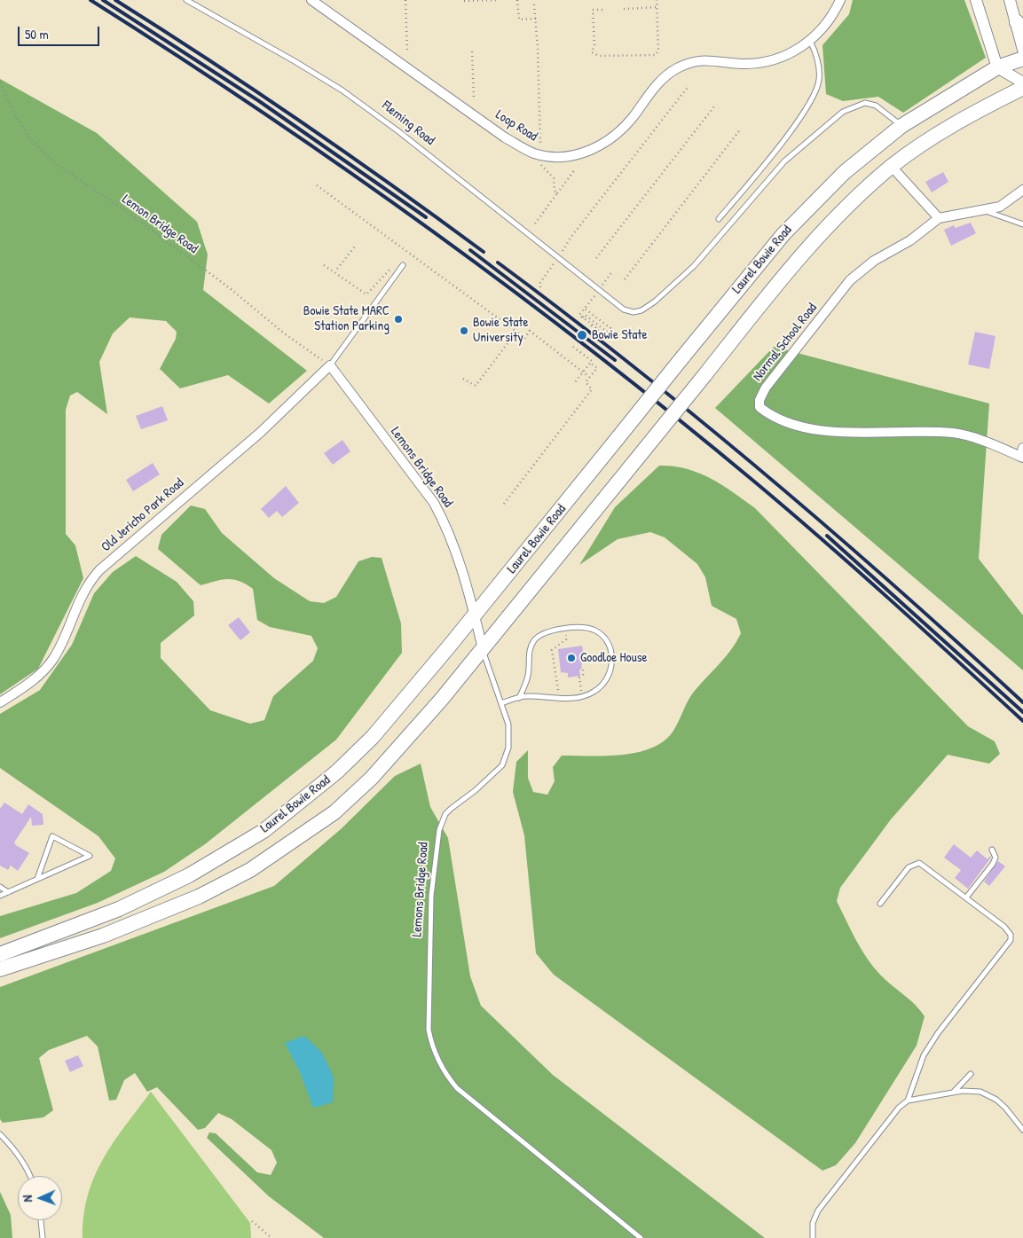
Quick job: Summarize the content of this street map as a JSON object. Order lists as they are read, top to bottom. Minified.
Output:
{"streets":{"main road":["Laurel Bowie Road"],"street":["Loop Road","Normal School Road","Lemons Bridge Road","Old Jericho Park Road"],"lane":["Fleming Road"],"path":["Lemon Bridge Road"]},"crossings":[["Fleming Road","Laurel Bowie Road"],["Lemon Bridge Road","Lemons Bridge Road"],["Lemon Bridge Road","Old Jericho Park Road"],["Laurel Bowie Road","Lemons Bridge Road"],["Lemons Bridge Road","Old Jericho Park Road"]],"places":["Bowie State MARC Station Parking","Bowie State University","Bowie State","Goodloe House"],"scale_bar":"50 m","north":"left"}
